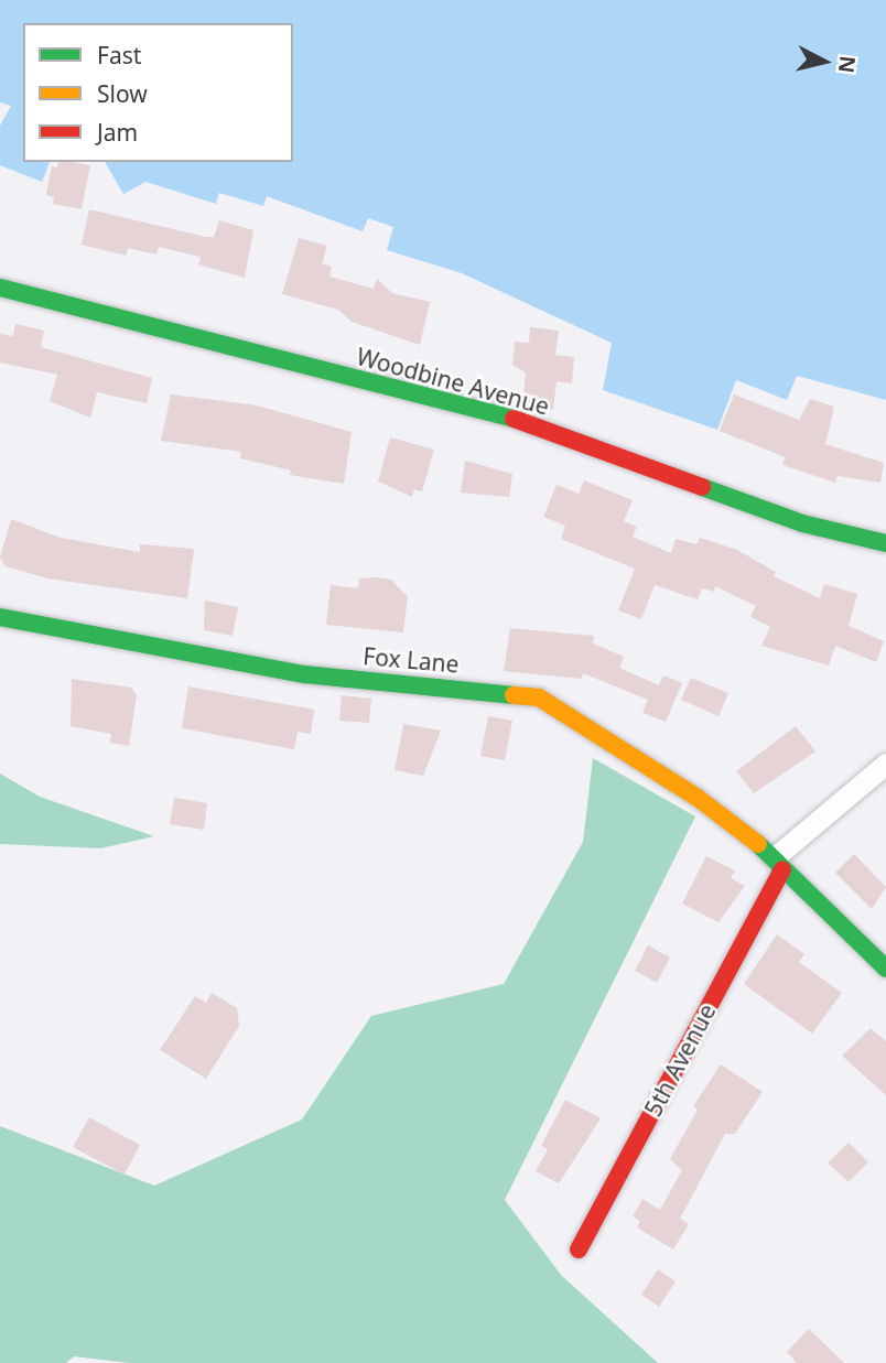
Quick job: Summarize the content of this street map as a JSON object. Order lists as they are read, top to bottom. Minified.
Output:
{"streets":{"street":["Woodbine Avenue","Fox Lane","5th Avenue"]},"crossings":[["Fox Lane","5th Avenue"]],"legend":["Fast","Slow","Jam"],"north":"right"}
